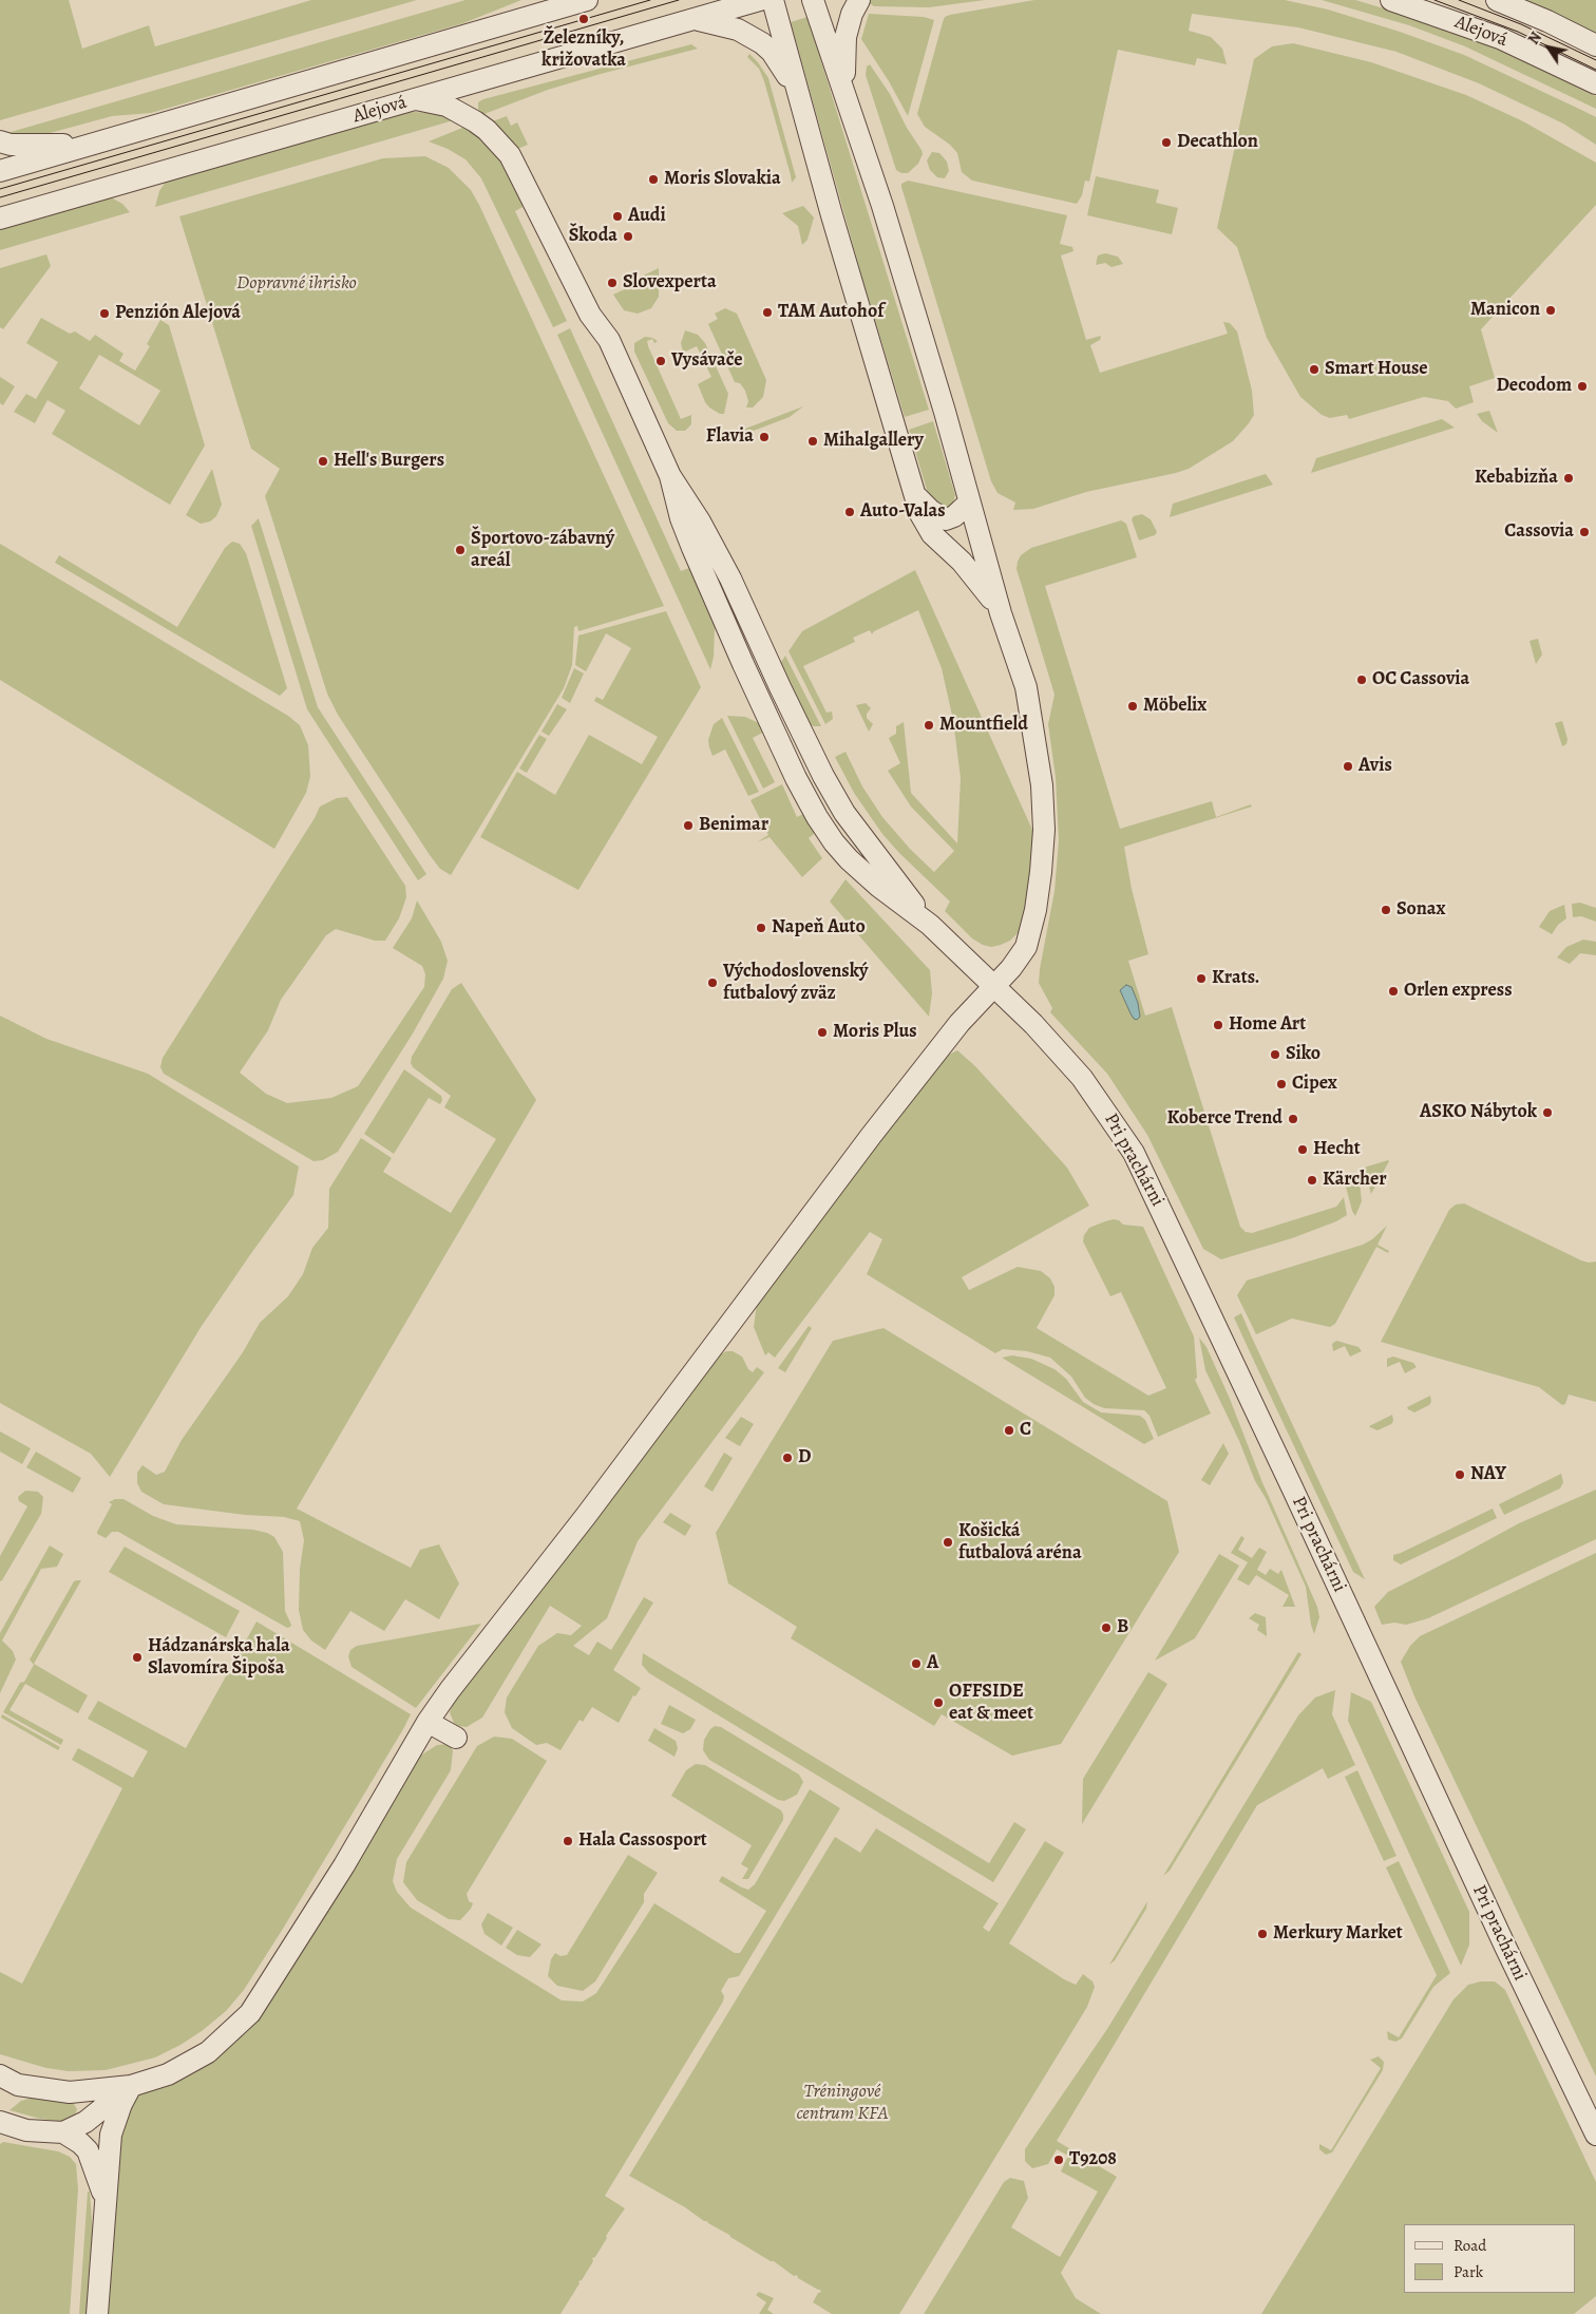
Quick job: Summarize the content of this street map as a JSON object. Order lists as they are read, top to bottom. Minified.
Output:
{"streets":{"street":["Alejová","Pri prachárni"]},"crossings":[["Alejová","Pri prachárni"]],"parks":["Dopravné ihrisko","Tréningové centrum KFA"],"places":["Železníky, križovatka","Decathlon","Moris Slovakia","Audi","Škoda","Slovexperta","Manicon","TAM Autohof","Penzión Alejová","Vysávače","Smart House","Decodom","Flavia","Mihalgallery","Hell's Burgers","Kebabizňa","Auto-Valas","Cassovia","Športovo-zábavný areál","OC Cassovia","Möbelix","Mountfield","Avis","Benimar","Sonax","Napeň Auto","Krats.","Východoslovenský futbalový zväz","Orlen express","Home Art","Moris Plus","Siko","Cipex","ASKO Nábytok","Koberce Trend","Hecht","Kärcher","C","D","NAY","Košická futbalová aréna","B","Hádzanárska hala Slavomíra Šipoša","A","OFFSIDE eat & meet","Hala Cassosport","Merkury Market","T9208"],"legend":["Road","Park"],"north":"top left"}
